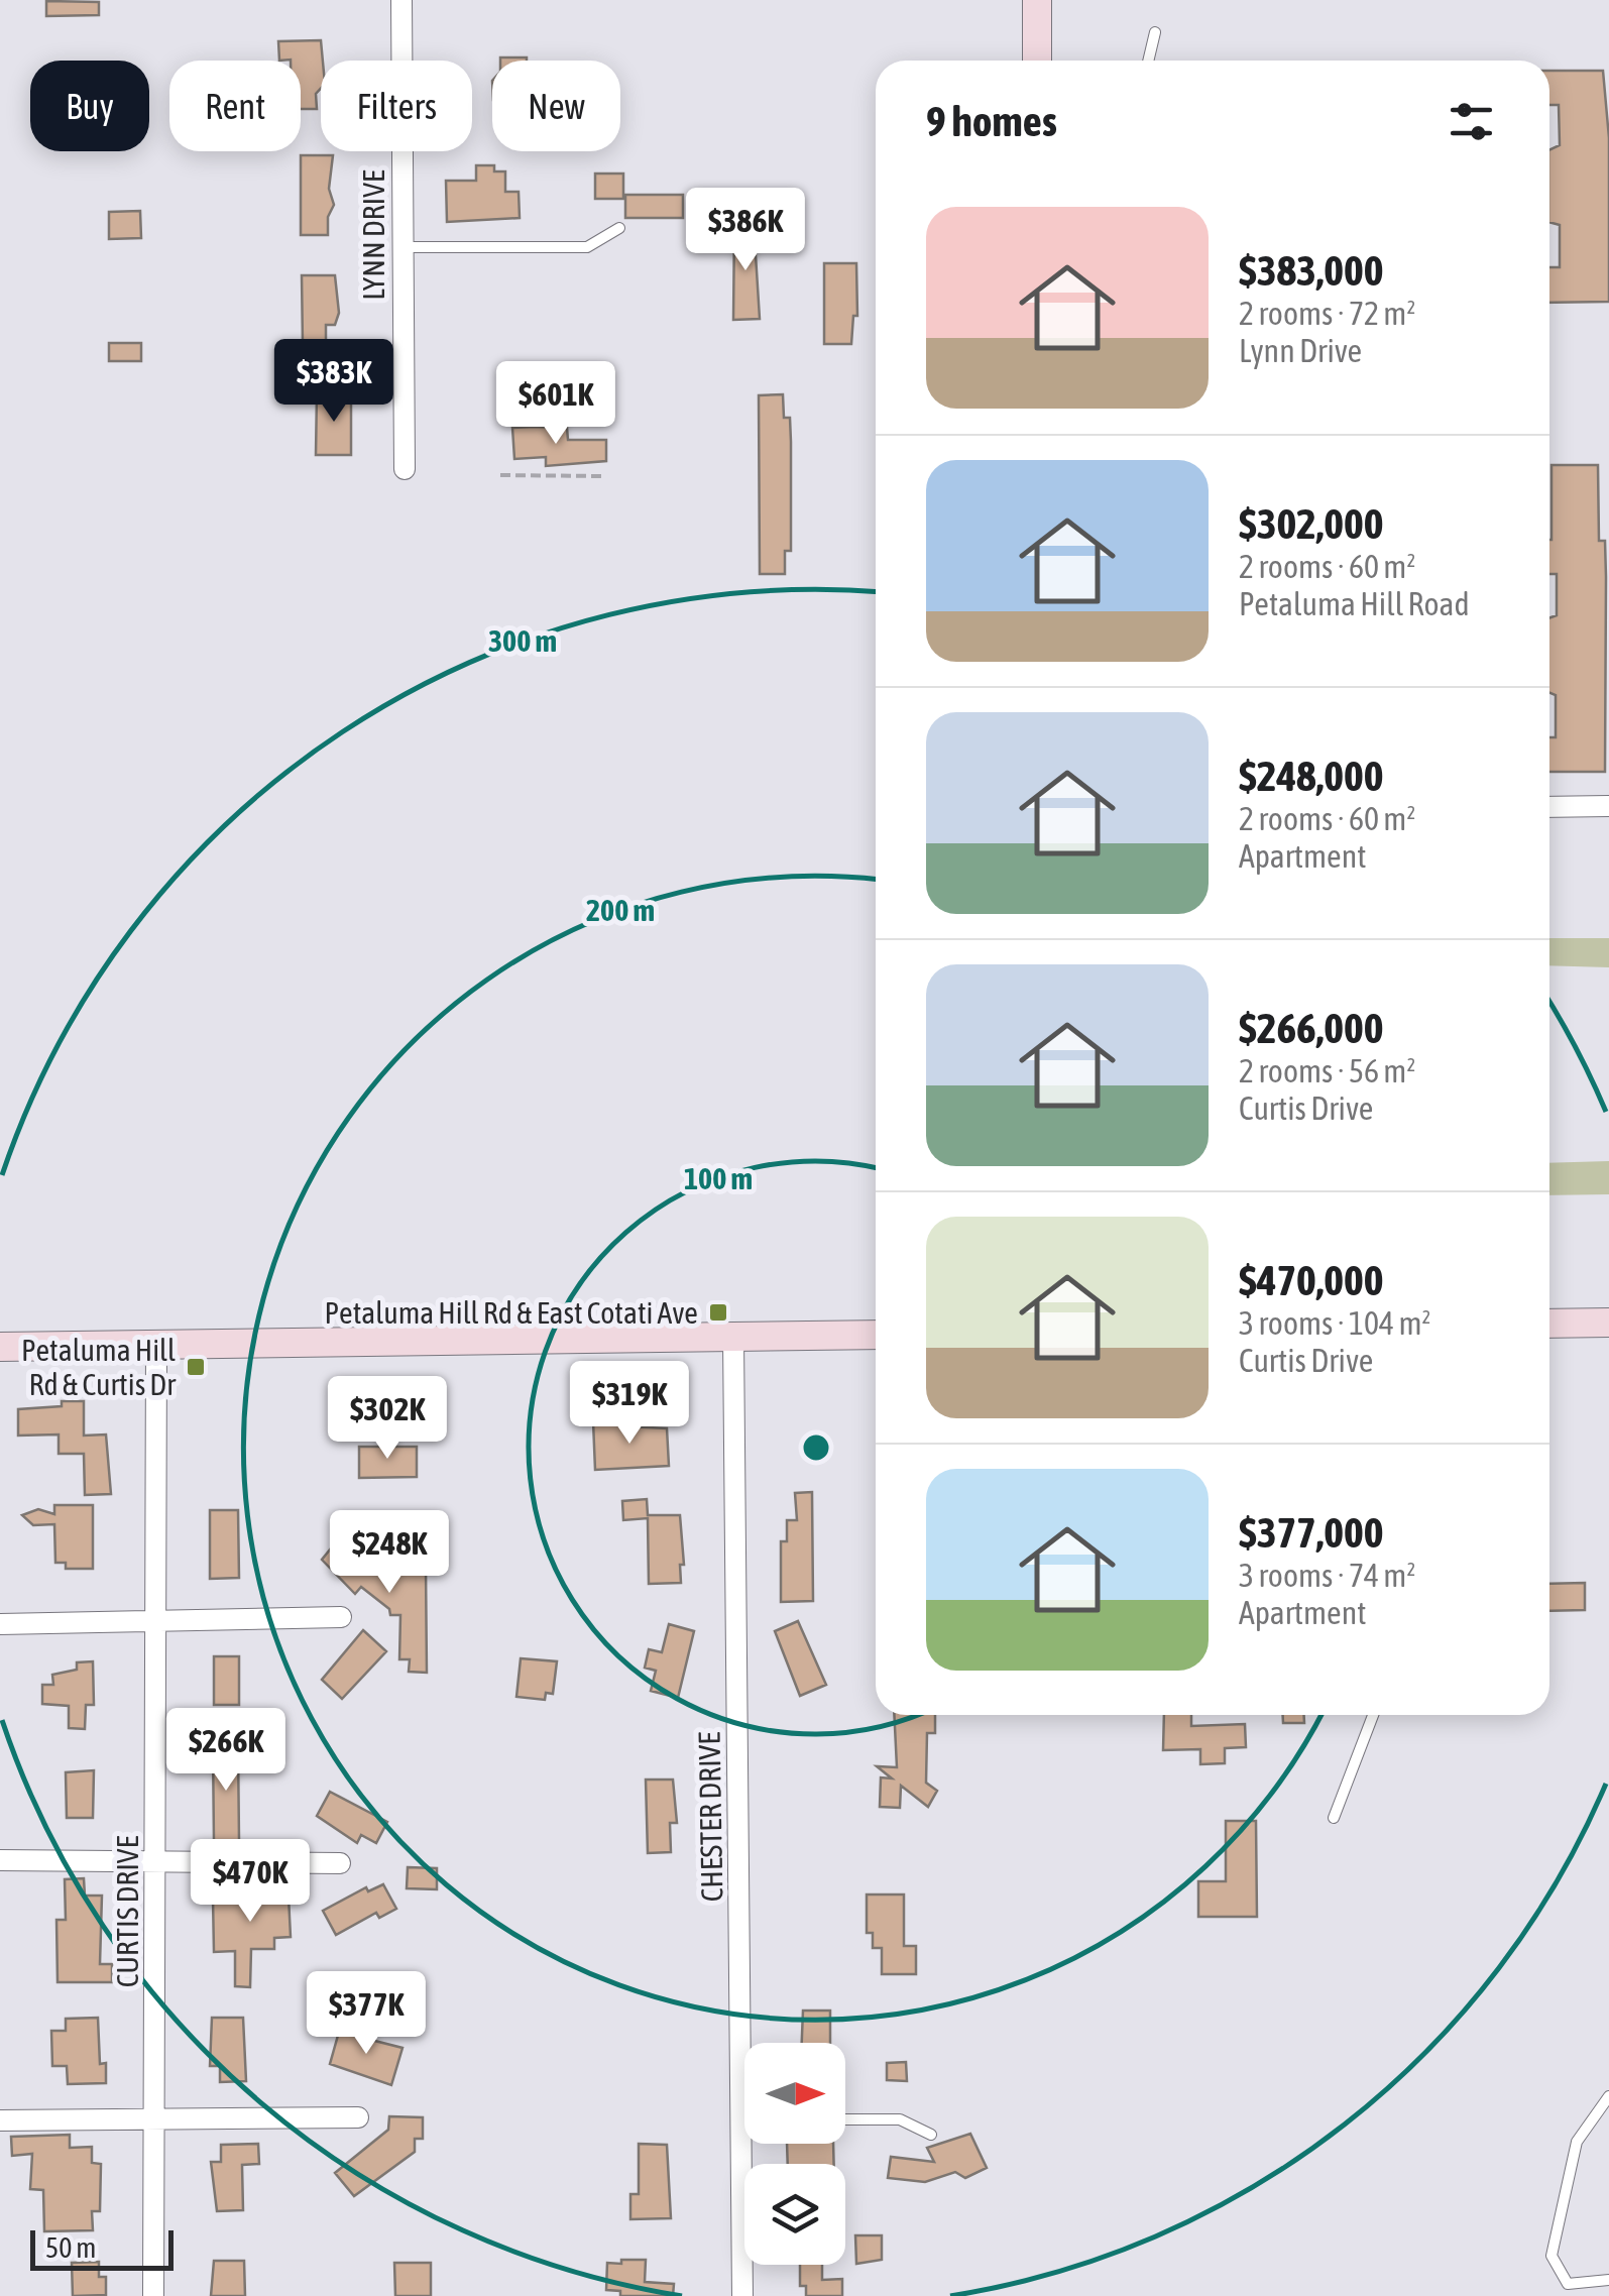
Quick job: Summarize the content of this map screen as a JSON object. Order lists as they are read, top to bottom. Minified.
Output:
{"streets":{"street":["LYNN DRIVE","CHESTER DRIVE","CURTIS DRIVE"]},"places":{"transit":["Petaluma Hill Rd & East Cotati Ave","Petaluma Hill Rd & Curtis Dr"]},"scale_bar":"50 m","north":"right","page":{"chip":["Buy","Rent","Filters","New"],"heading":"9 homes","list":[{"name":"$383,000","note":"2 rooms · 72 m² · Lynn Drive"},{"name":"$302,000","note":"2 rooms · 60 m² · Petaluma Hill Road"},{"name":"$248,000","note":"2 rooms · 60 m² · Apartment"},{"name":"$266,000","note":"2 rooms · 56 m² · Curtis Drive"},{"name":"$470,000","note":"3 rooms · 104 m² · Curtis Drive"},{"name":"$377,000","note":"3 rooms · 74 m² · Apartment"}],"price":["$386K","$383K","$601K","$319K","$302K","$248K","$266K","$470K","$377K"],"scale":"50 m"},"rings":["300 m","200 m","100 m"]}
